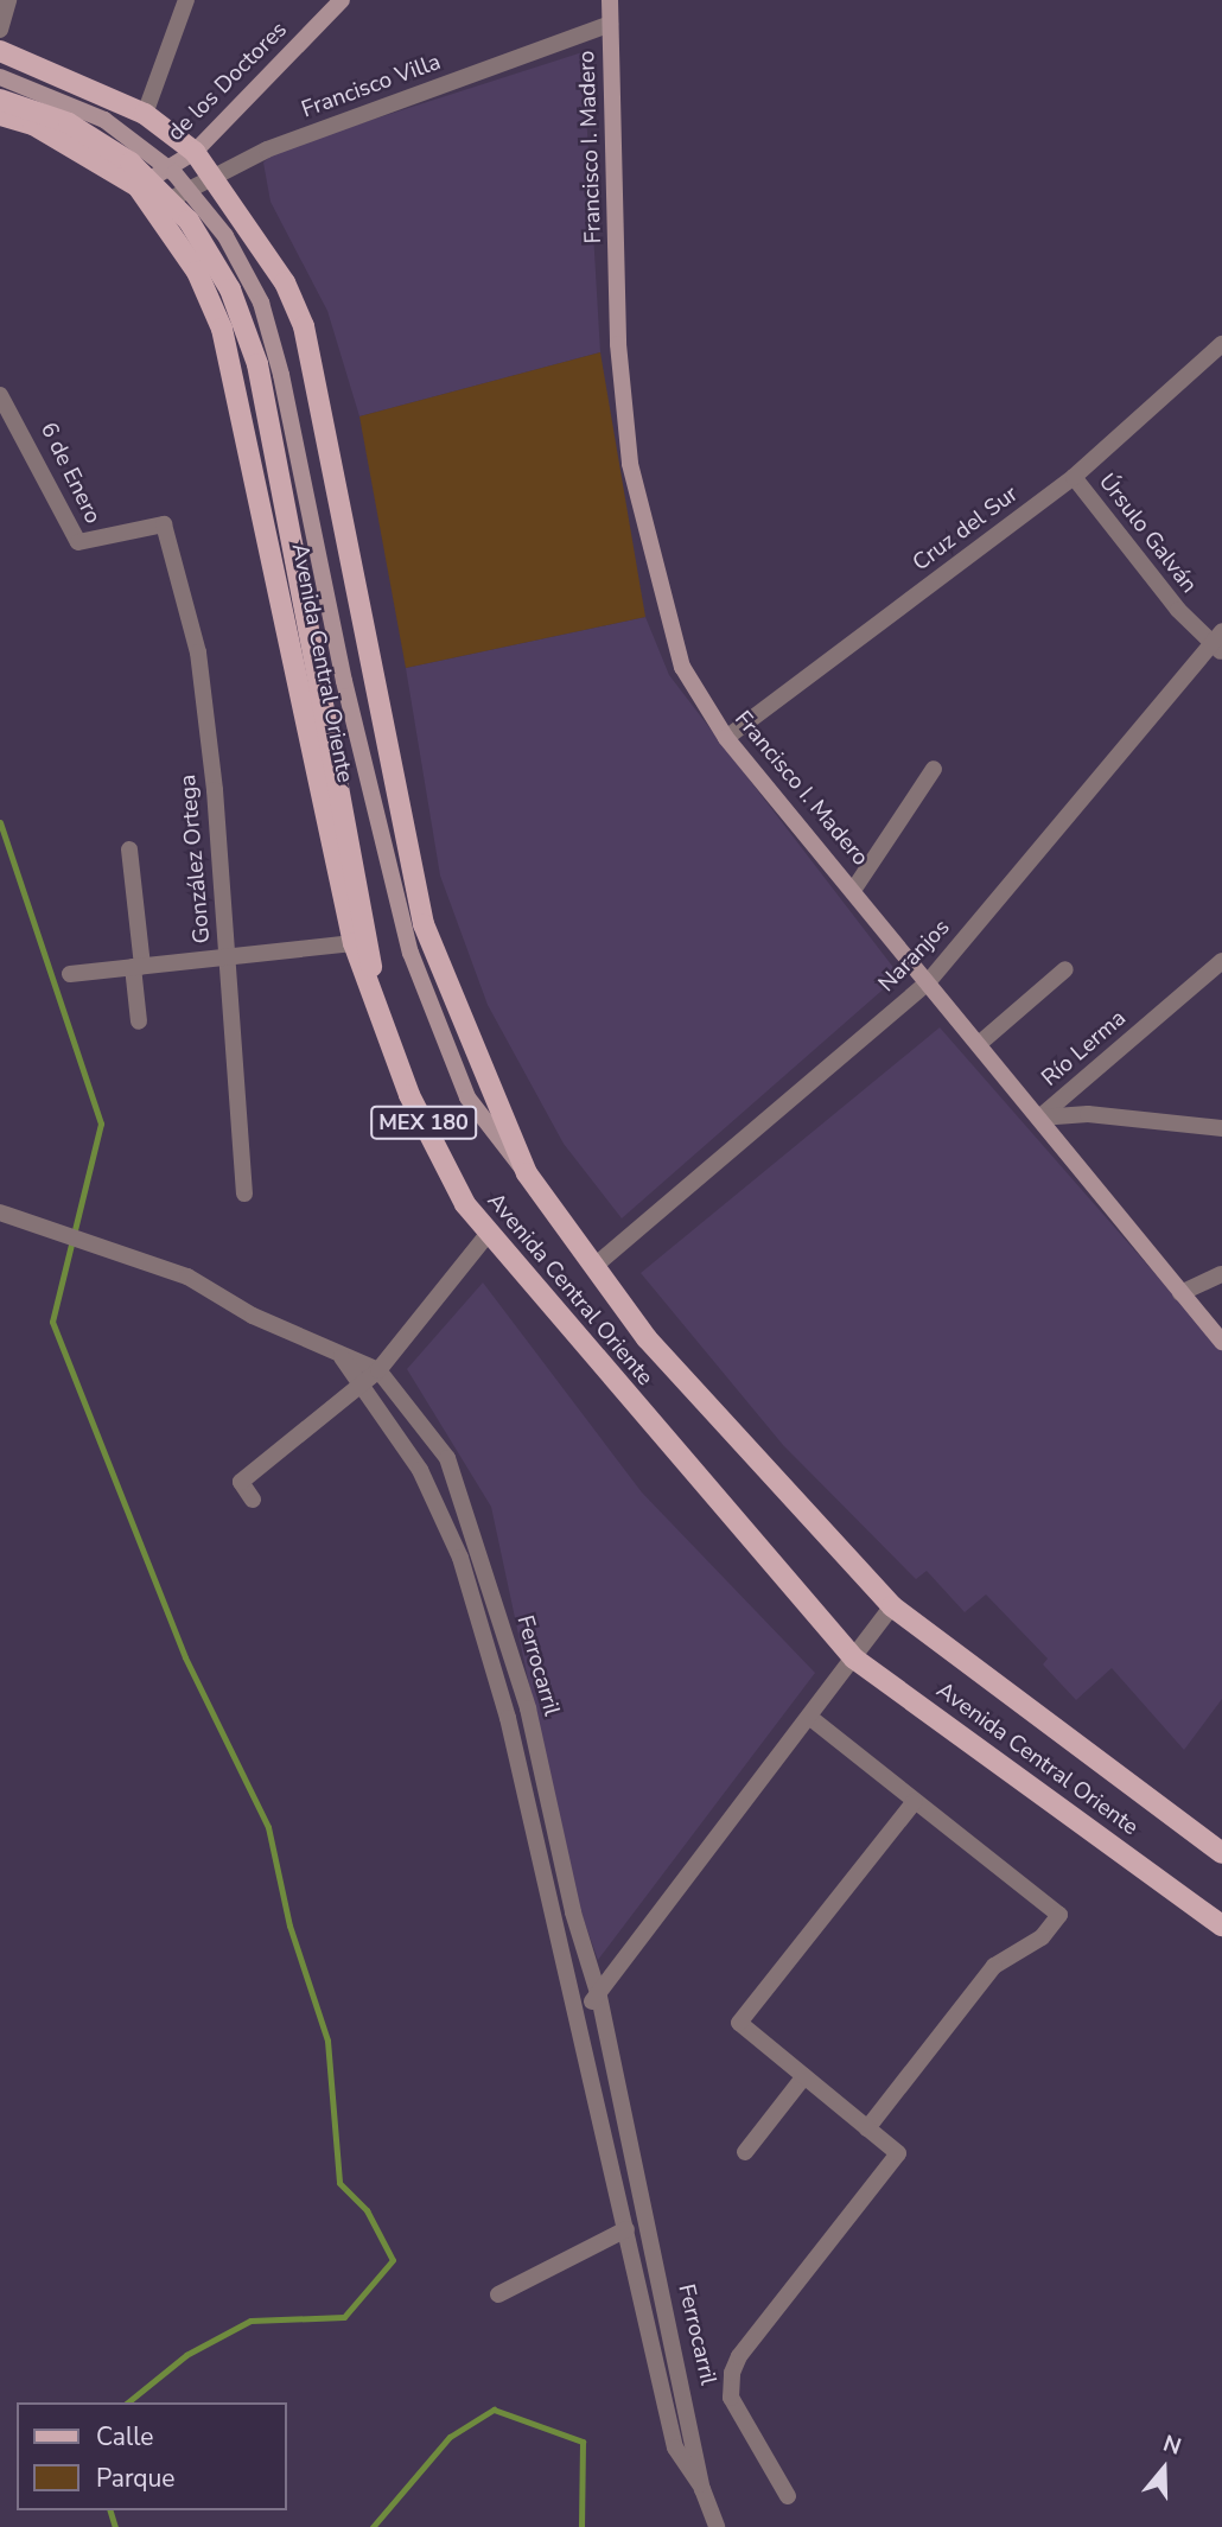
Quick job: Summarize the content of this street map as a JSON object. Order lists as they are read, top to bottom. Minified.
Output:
{"streets":{"main road":["Avenida Central Oriente","MEX 180"],"street":["de los Doctores","Francisco Villa","Francisco I. Madero","6 de Enero","Cruz del Sur","Úrsulo Galván","González Ortega","Naranjos","Río Lerma","Ferrocarril"]},"crossings":[["de los Doctores","Avenida Central Oriente"],["Francisco Villa","Francisco I. Madero"],["Francisco Villa","Avenida Central Oriente"],["Francisco I. Madero","Cruz del Sur"],["Francisco I. Madero","Naranjos"],["Francisco I. Madero","Río Lerma"],["6 de Enero","González Ortega"],["Cruz del Sur","Úrsulo Galván"],["Úrsulo Galván","Naranjos"],["Avenida Central Oriente","Naranjos"]],"legend":["Calle","Parque"],"north":"top"}
